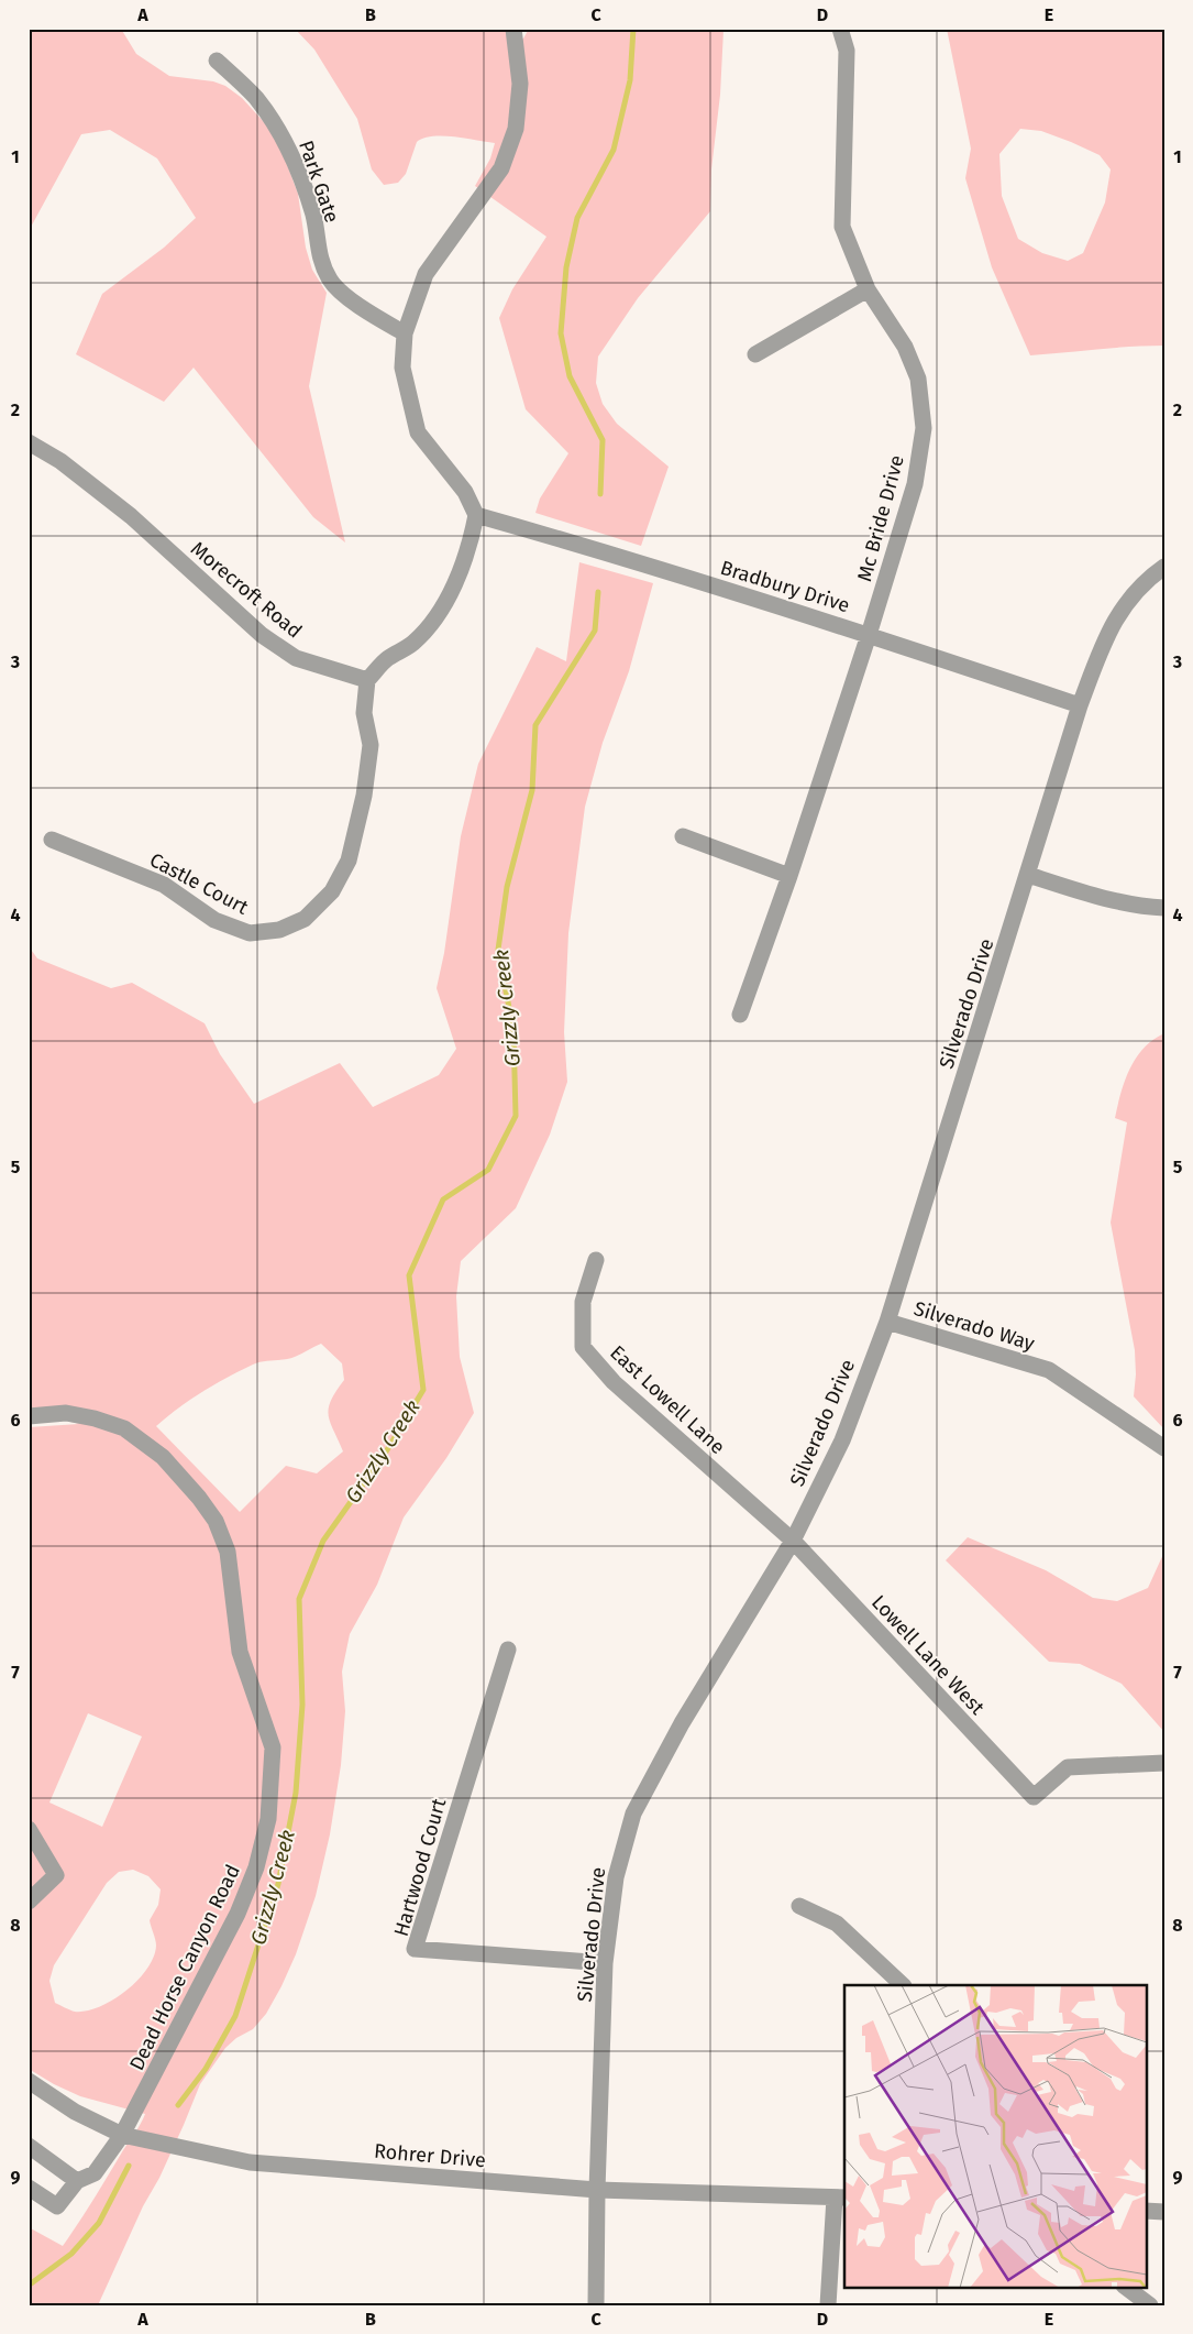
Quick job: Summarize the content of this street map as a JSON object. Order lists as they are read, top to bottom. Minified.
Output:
{"streets":{"street":["Park Gate","Mc Bride Drive","Bradbury Drive","Morecroft Road","Castle Court","Silverado Drive","Silverado Way","East Lowell Lane","Lowell Lane West","Hartwood Court","Dead Horse Canyon Road","Rohrer Drive"]},"crossings":[["Mc Bride Drive","Bradbury Drive"],["Bradbury Drive","Silverado Drive"],["Morecroft Road","Castle Court"],["Silverado Drive","Silverado Way"],["Silverado Drive","East Lowell Lane"],["Silverado Drive","Lowell Lane West"],["Silverado Drive","Hartwood Court"],["Silverado Drive","Rohrer Drive"],["East Lowell Lane","Lowell Lane West"],["Dead Horse Canyon Road","Rohrer Drive"]],"water":["Grizzly Creek"],"grid":{"columns":["A","B","C","D","E"],"rows":["1","2","3","4","5","6","7","8","9"]}}
